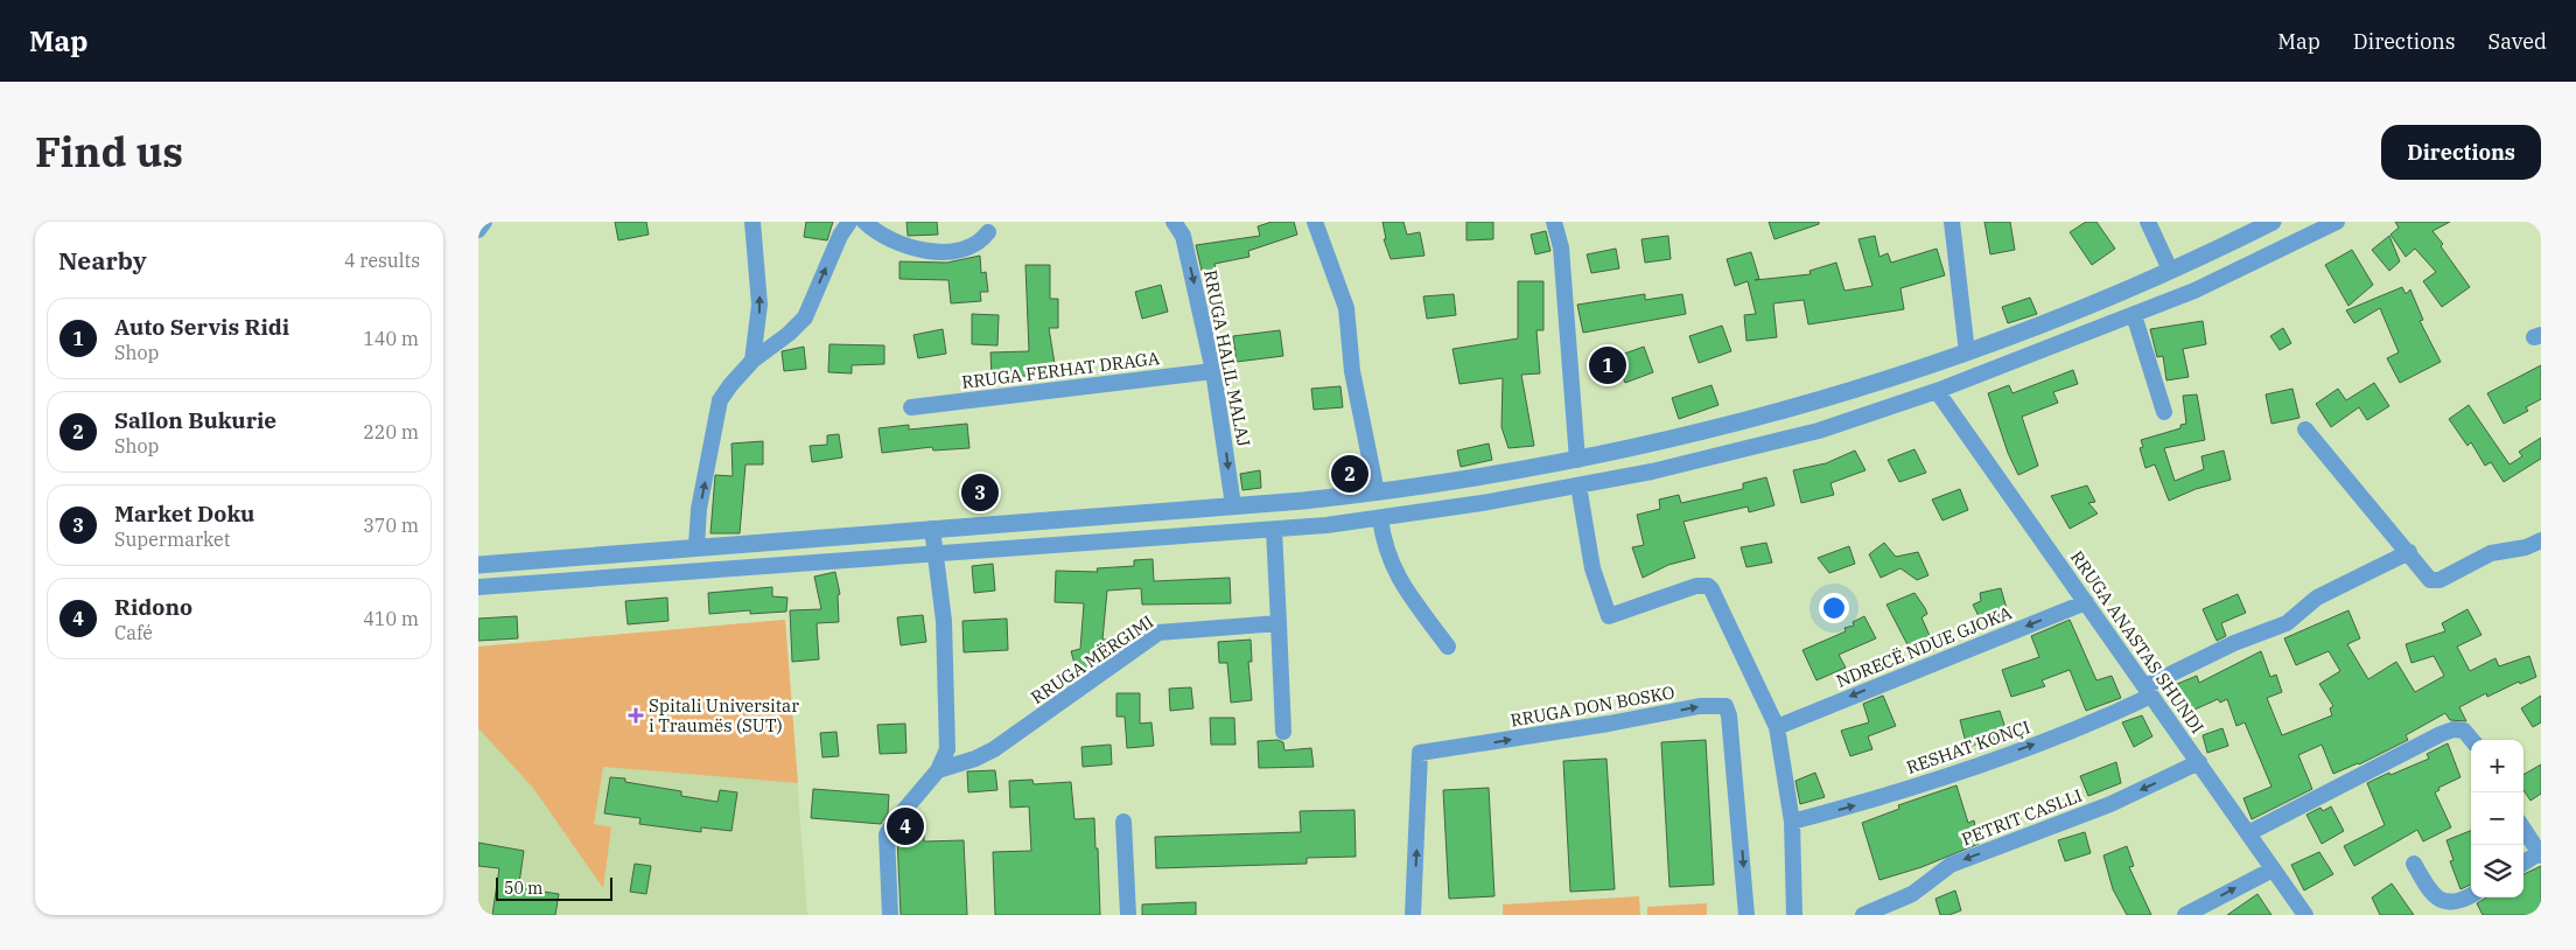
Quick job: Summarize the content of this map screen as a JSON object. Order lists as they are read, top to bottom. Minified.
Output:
{"streets":{"street":["RRUGA HALIL MALAJ","RRUGA FERHAT DRAGA","RRUGA ANASTAS SHUNDI","NDRECË NDUE GJOKA","RRUGA MËRGIMI","RRUGA DON BOSKO","RESHAT KONÇI","PETRIT CASLLI"]},"crossings":[["RRUGA HALIL MALAJ","RRUGA FERHAT DRAGA"],["RRUGA ANASTAS SHUNDI","NDRECË NDUE GJOKA"],["RRUGA ANASTAS SHUNDI","RESHAT KONÇI"],["RRUGA ANASTAS SHUNDI","PETRIT CASLLI"]],"one_way":["NDRECË NDUE GJOKA","RESHAT KONÇI","PETRIT CASLLI"],"places":{"health":["Spitali Universitar i Traumës (SUT)"]},"scale_bar":"50 m","page":{"header":"Map","nav":["Map","Directions","Saved"],"title":"Find us","buttons":"Directions","heading":["Nearby","4 results"],"list":[{"mark":"1","name":"Auto Servis Ridi","note":"Shop","value":"140 m"},{"mark":"2","name":"Sallon Bukurie","note":"Shop","value":"220 m"},{"mark":"3","name":"Market Doku","note":"Supermarket","value":"370 m"},{"mark":"4","name":"Ridono","note":"Café","value":"410 m"}],"pins":["1","2","3","4"],"map_buttons":["+","−"],"scale":"50 m"}}
